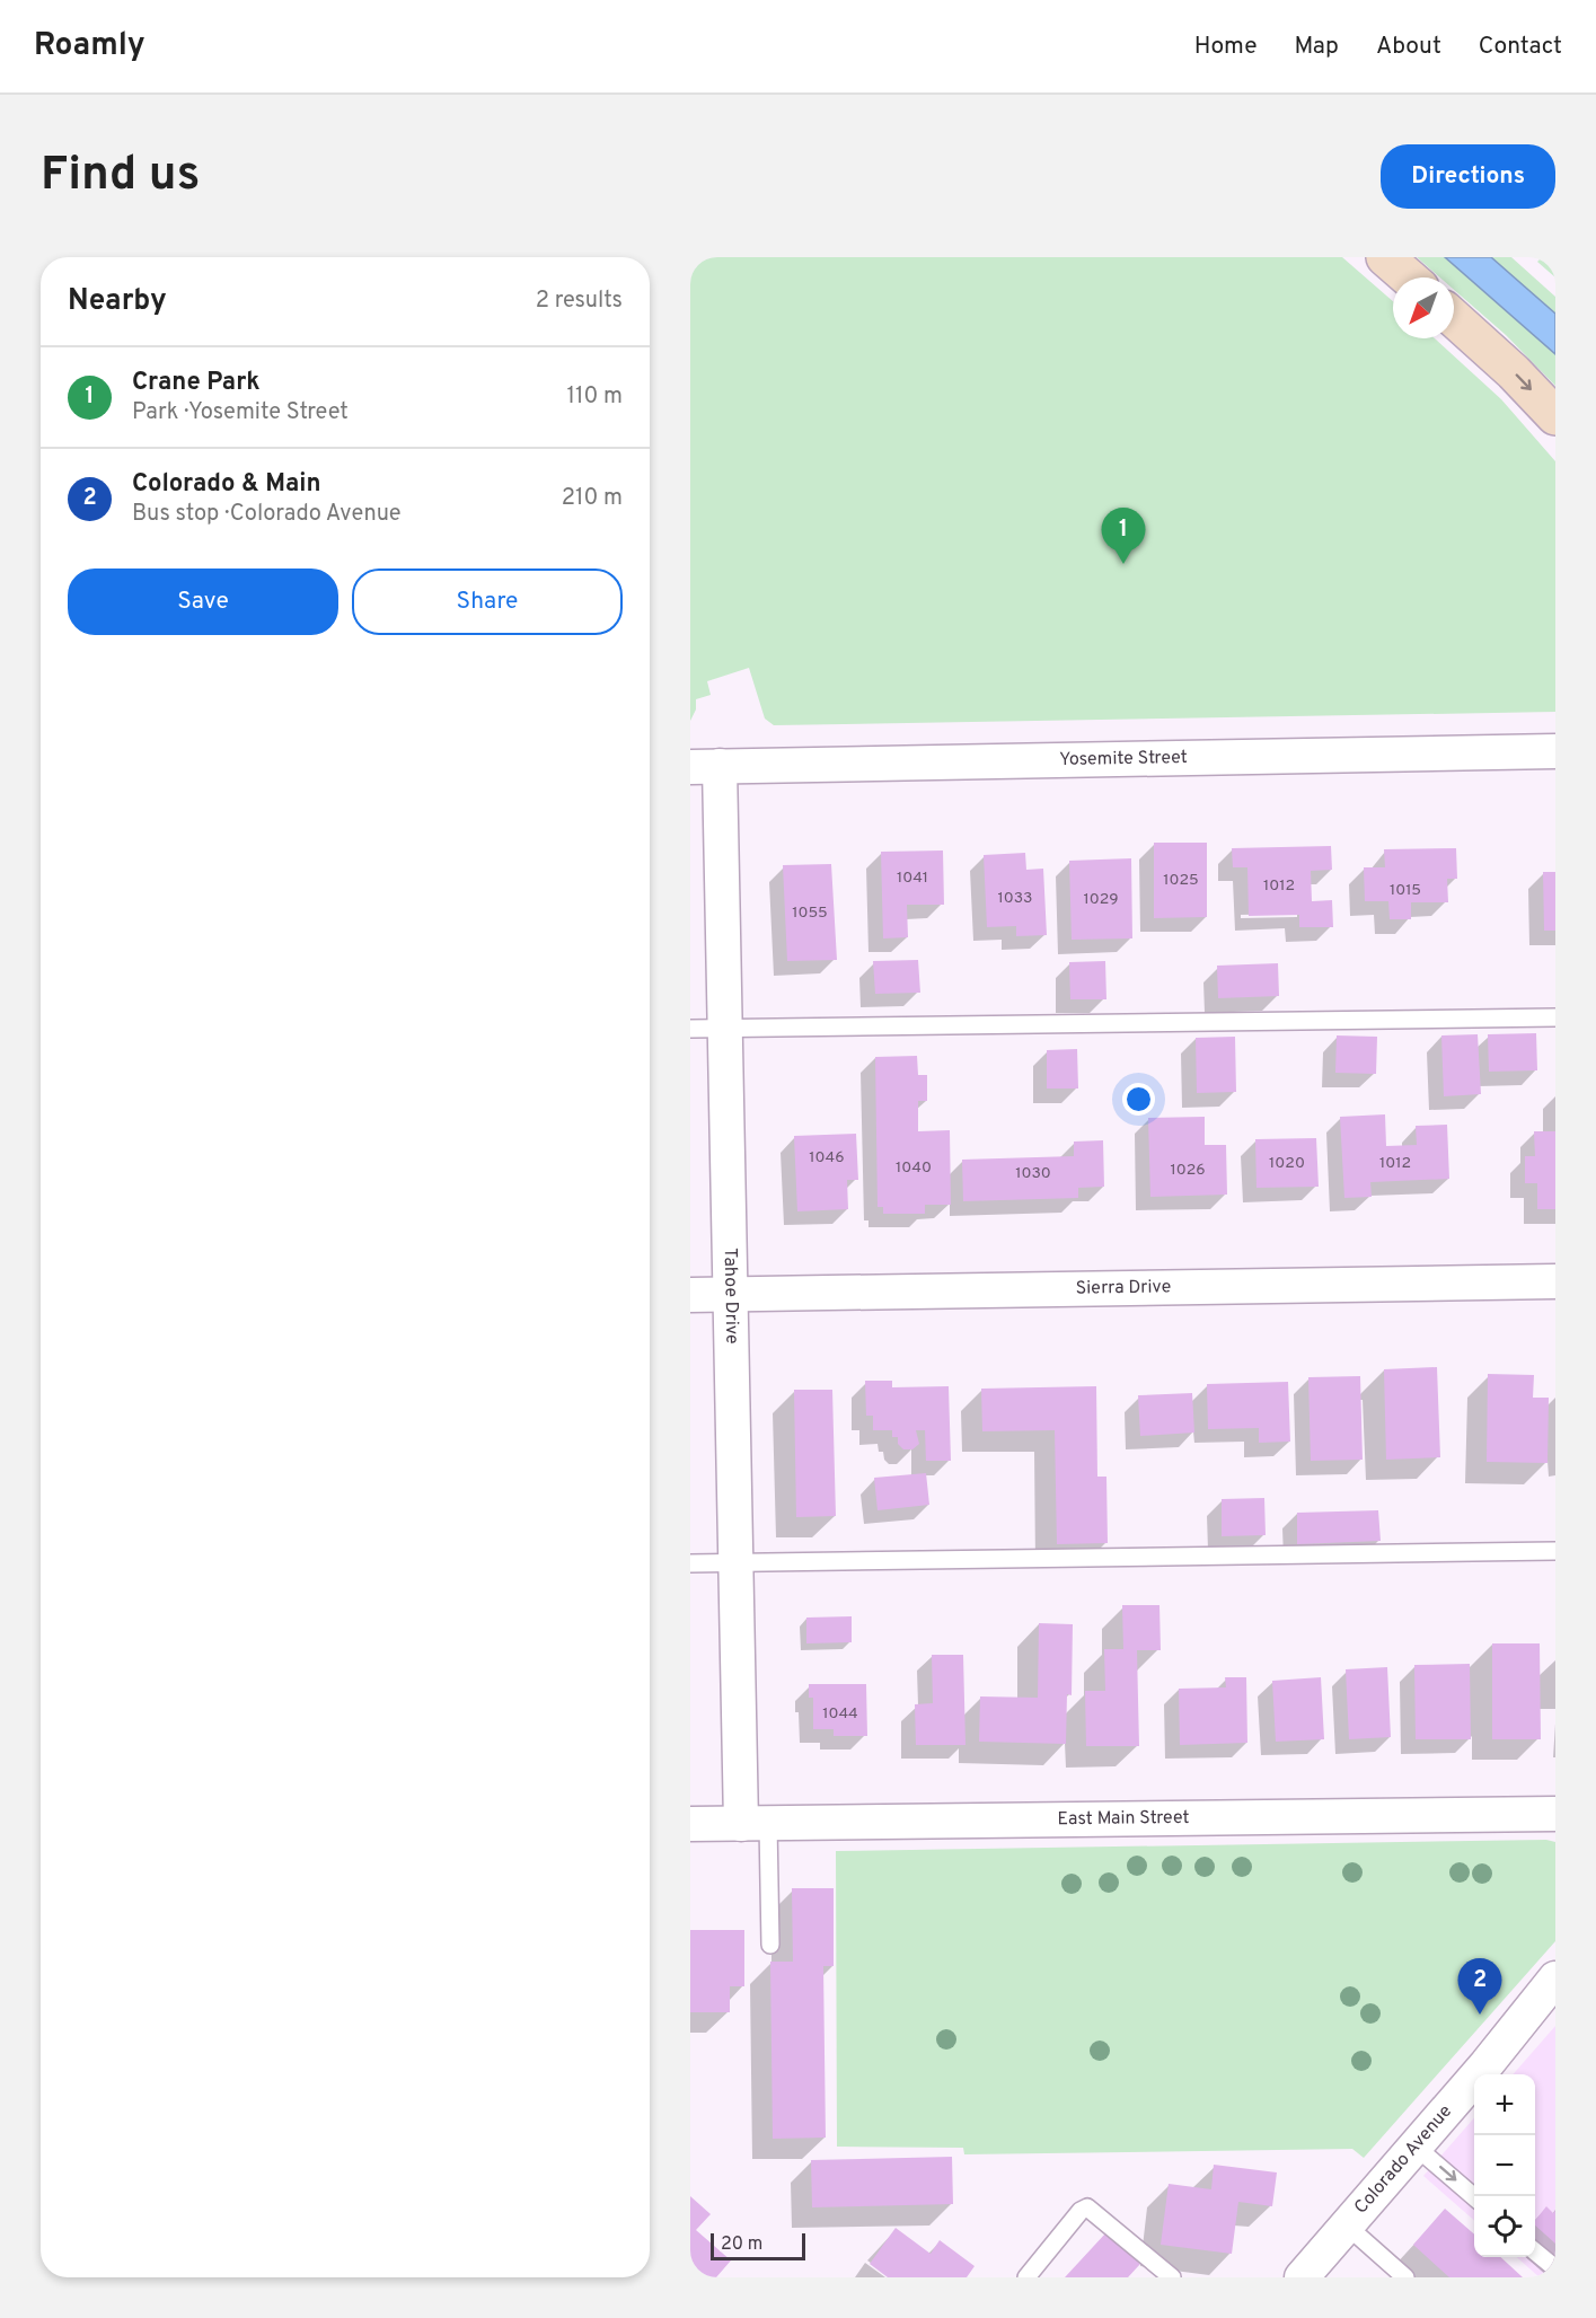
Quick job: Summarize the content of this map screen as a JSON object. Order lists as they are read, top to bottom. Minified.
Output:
{"streets":{"street":["Yosemite Street","Sierra Drive","Tahoe Drive","East Main Street","Colorado Avenue"]},"crossings":[["Yosemite Street","Tahoe Drive"],["Sierra Drive","Tahoe Drive"],["Tahoe Drive","East Main Street"]],"house_numbers":["1041","1025","1012","1015","1033","1029","1055","1046","1020","1012","1040","1026","1030","1044"],"scale_bar":"20 m","north":"bottom left","page":{"header":"Roamly","nav":["Home","Map","About","Contact"],"buttons":["Directions",["Save","Share"]],"title":"Find us","heading":["Nearby","2 results"],"list":[{"mark":"1","name":"Crane Park","note":"Park · Yosemite Street","value":"110 m"},{"mark":"2","name":"Colorado & Main","note":"Bus stop · Colorado Avenue","value":"210 m"}],"pins":["1","2"],"map_buttons":["+","−"],"scale":"20 m"}}
